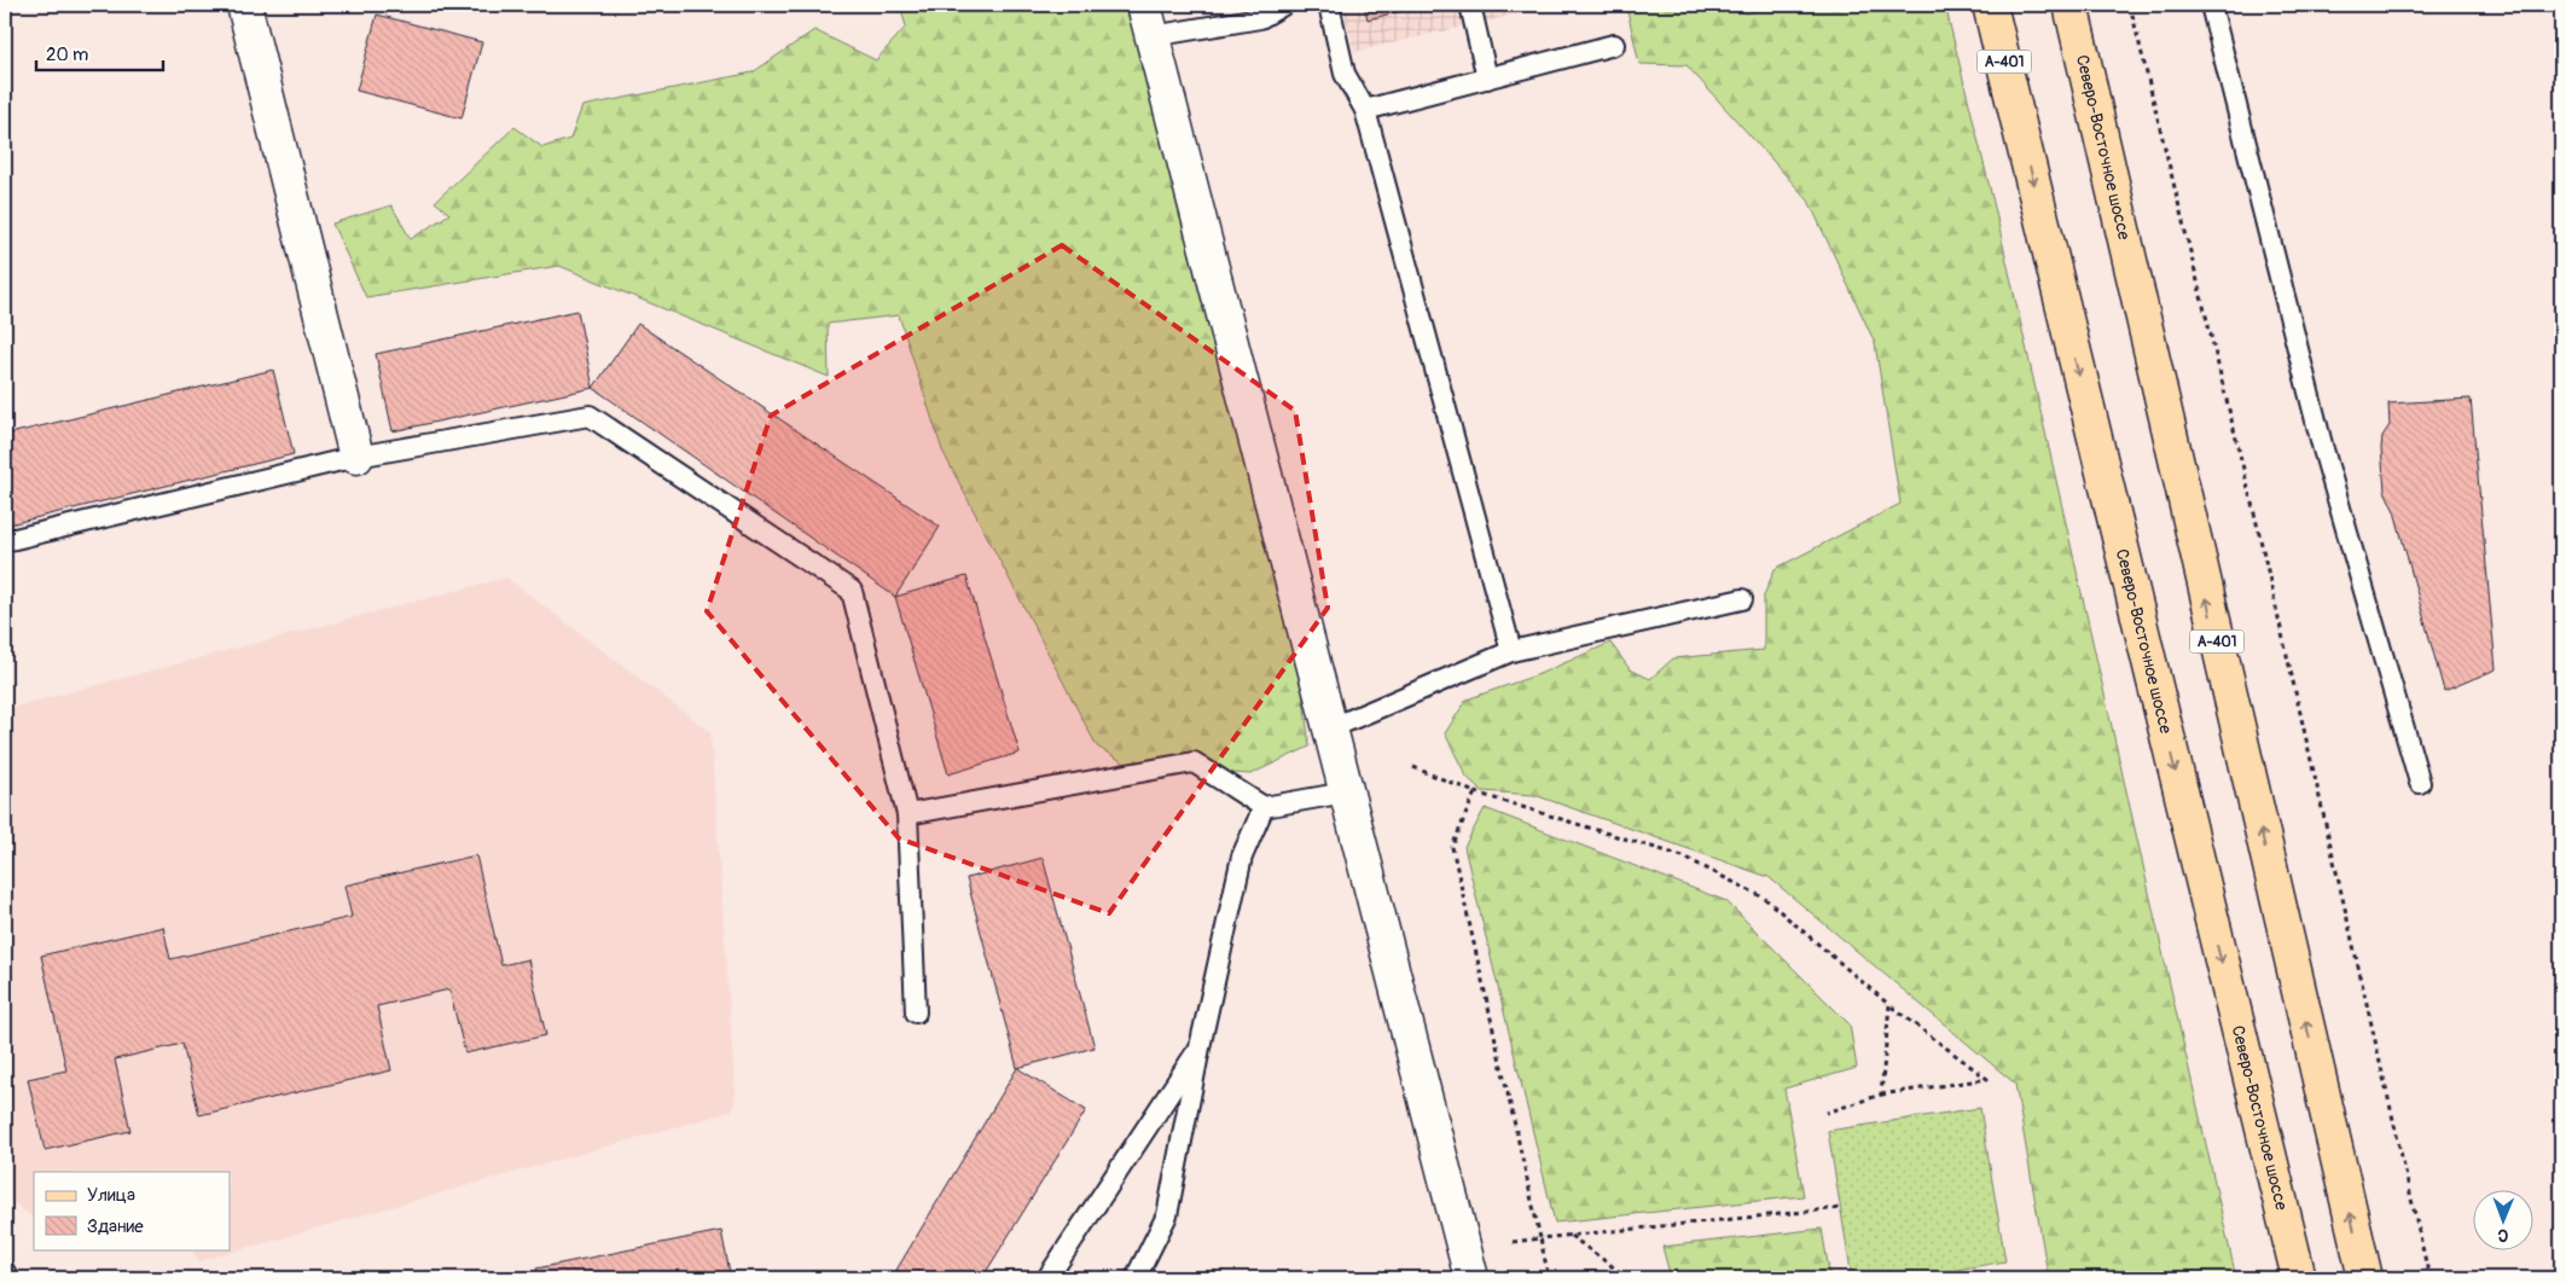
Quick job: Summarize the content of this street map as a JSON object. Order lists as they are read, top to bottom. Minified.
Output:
{"streets":{"main road":["А-401","Северо-Восточное шоссе"]},"legend":["Улица","Здание"],"scale_bar":"20 m","north":"bottom"}
